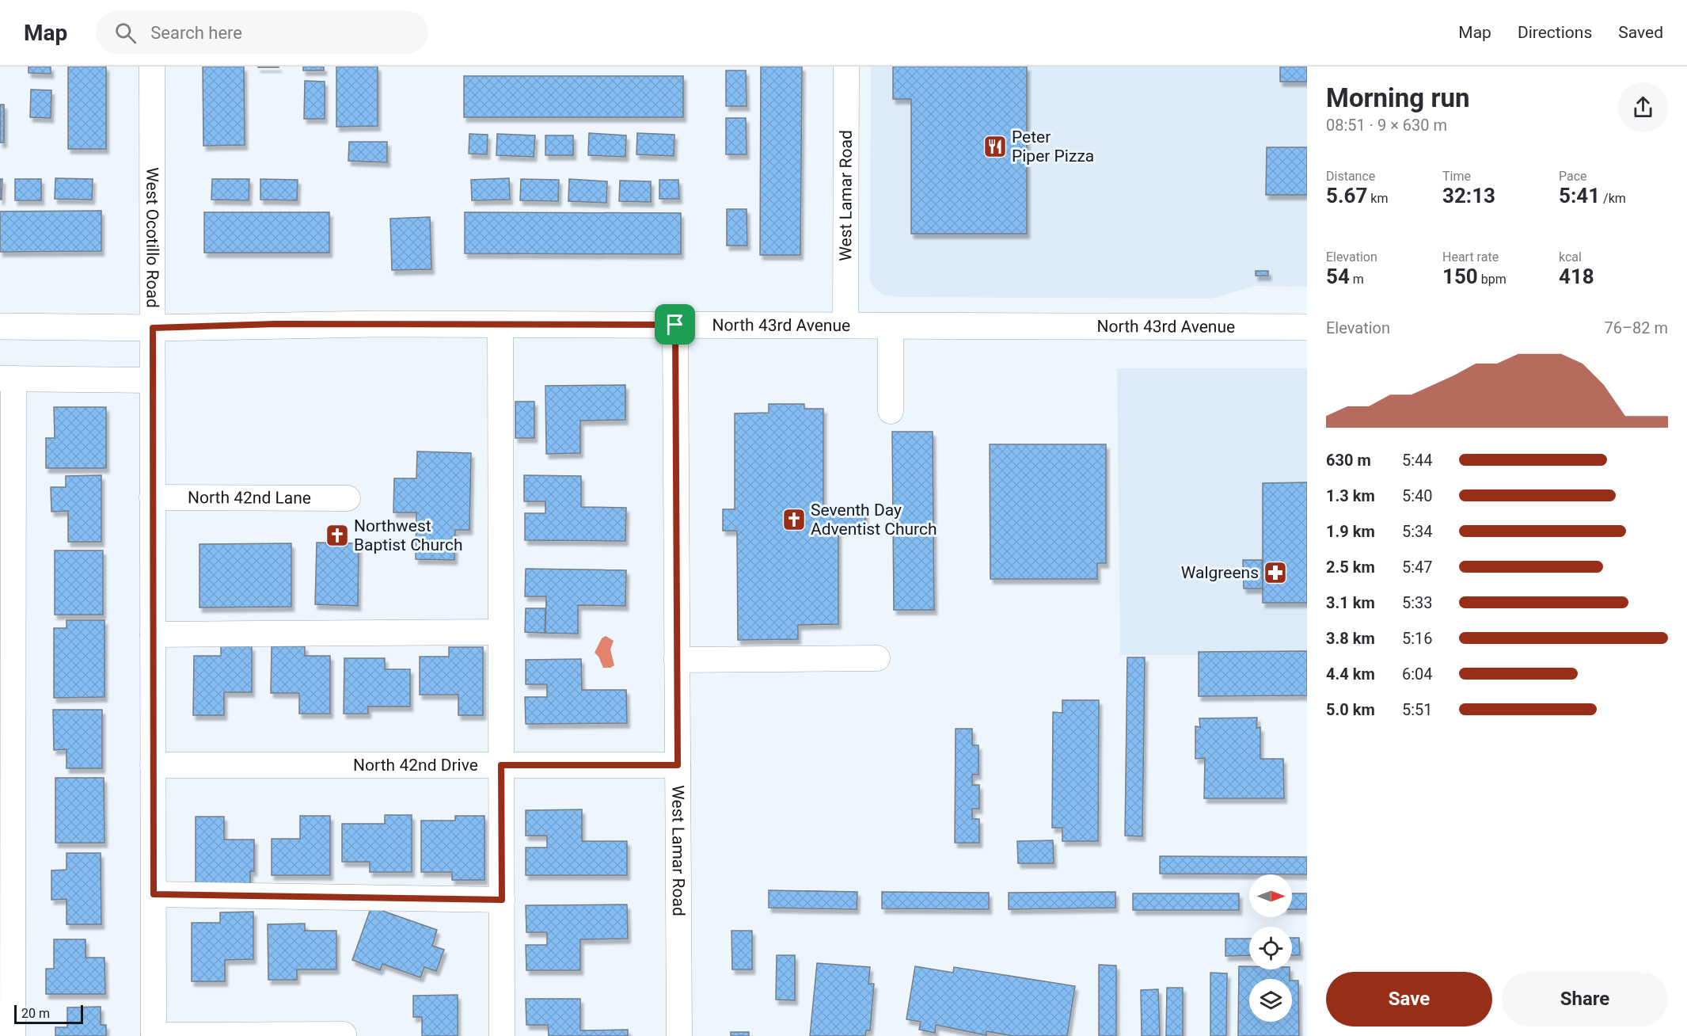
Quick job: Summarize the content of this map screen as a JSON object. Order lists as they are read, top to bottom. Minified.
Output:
{"streets":{"main road":["North 43rd Avenue"],"street":["West Lamar Road","West Ocotillo Road","North 42nd Lane","North 42nd Drive"]},"crossings":[["West Lamar Road","North 43rd Avenue"],["West Lamar Road","North 42nd Drive"],["West Ocotillo Road","North 43rd Avenue"],["West Ocotillo Road","North 42nd Lane"],["West Ocotillo Road","North 42nd Drive"]],"places":{"restaurant":["Peter Piper Pizza"],"church":["Seventh Day Adventist Church","Northwest Baptist Church"],"pharmacy":["Walgreens"]},"scale_bar":"20 m","north":"right","page":{"header":"Map","search":"Search here","nav":["Map","Directions","Saved"],"heading":["Morning run","08:51 · 9 × 630 m"],"stats":[["Distance","5.67 km"],["Time","32:13"],["Pace","5:41 /km"],["Elevation","54 m"],["Heart rate","150 bpm"],["kcal","418"]],"chart":["Elevation","76–82 m"],"list":[{"name":"630 m","note":"5:44"},{"name":"1.3 km","note":"5:40"},{"name":"1.9 km","note":"5:34"},{"name":"2.5 km","note":"5:47"},{"name":"3.1 km","note":"5:33"},{"name":"3.8 km","note":"5:16"},{"name":"4.4 km","note":"6:04"},{"name":"5.0 km","note":"5:51"}],"buttons":["Save","Share"],"scale":"20 m"}}
